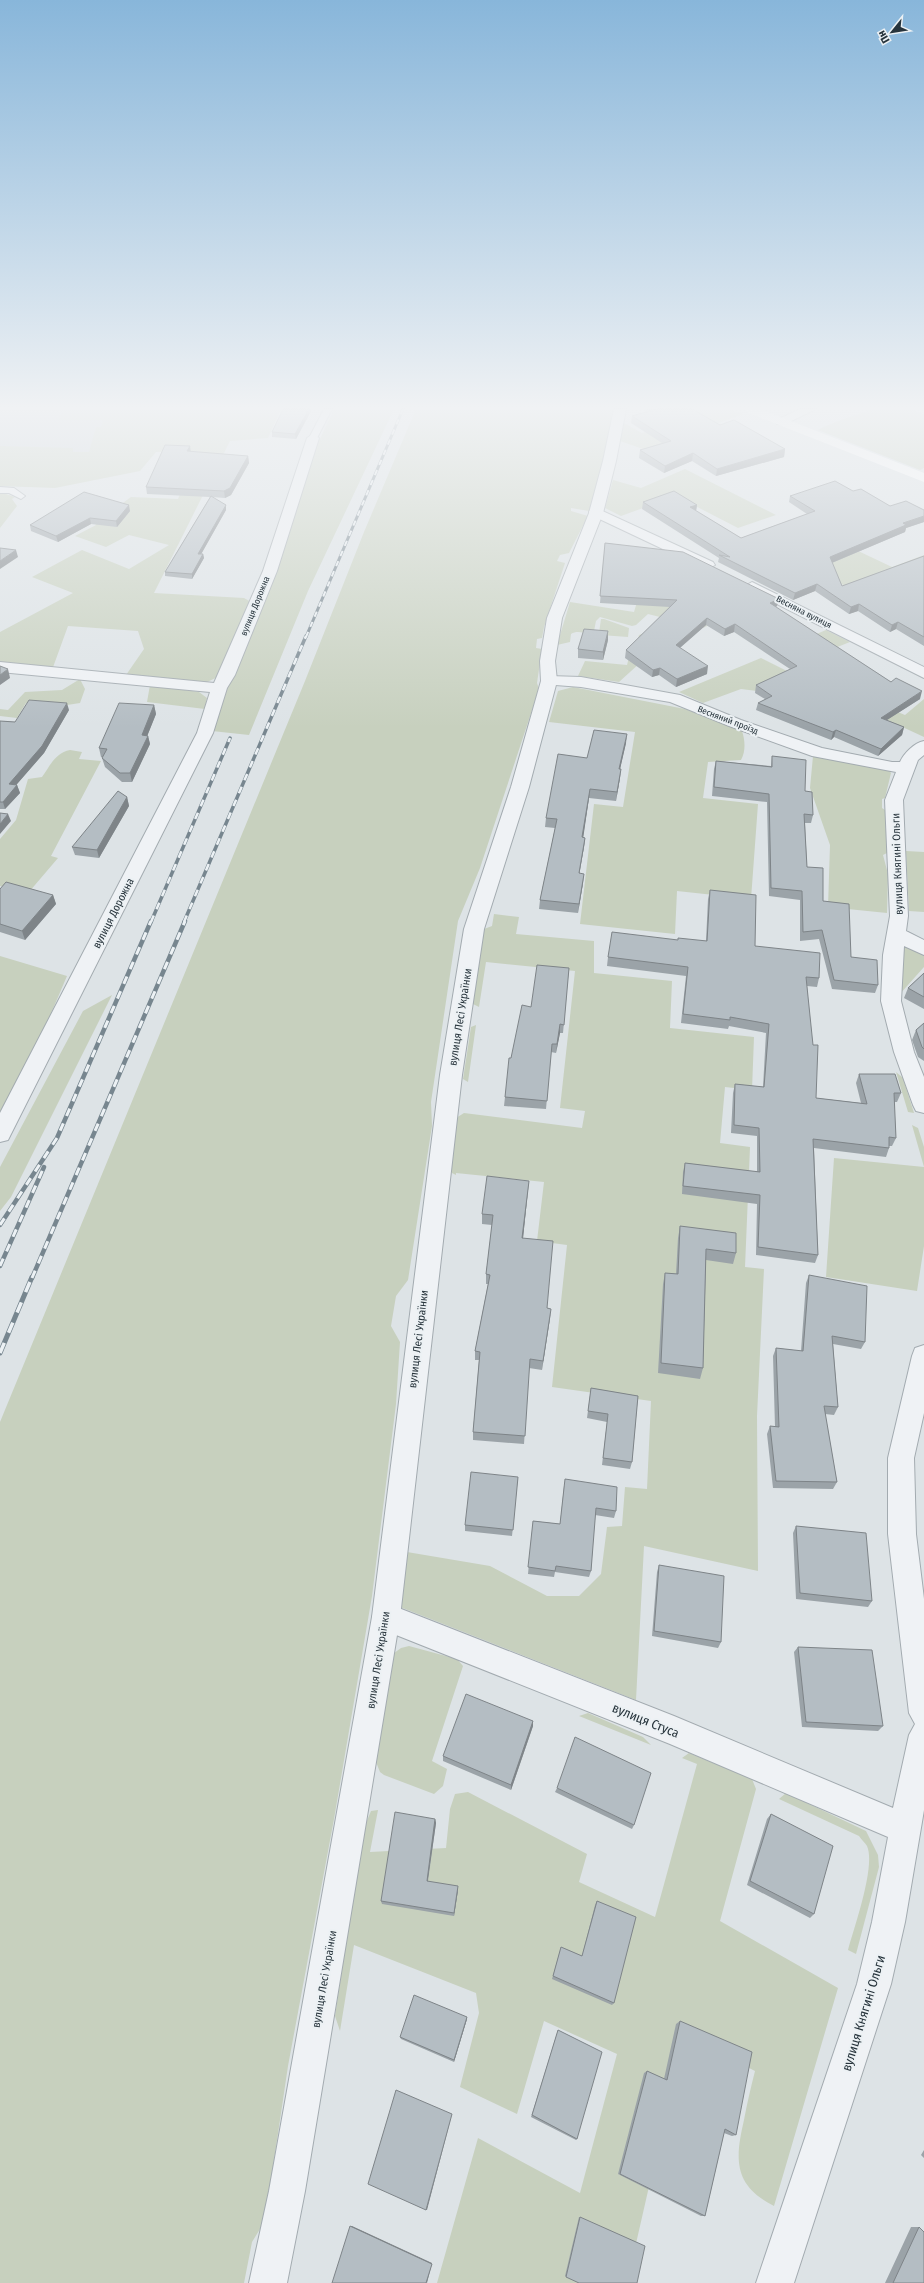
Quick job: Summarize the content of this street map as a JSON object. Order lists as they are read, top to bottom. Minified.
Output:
{"streets":{"street":["вулиця Дорожна","Весняна вулиця","Весняний проїзд","вулиця Княгині Ольги","вулиця Лесі Українки","вулиця Стуса"]},"crossings":[["Весняний проїзд","вулиця Княгині Ольги"],["Весняний проїзд","вулиця Лесі Українки"],["вулиця Княгині Ольги","вулиця Стуса"],["вулиця Лесі Українки","вулиця Стуса"]],"north":"bottom left"}
